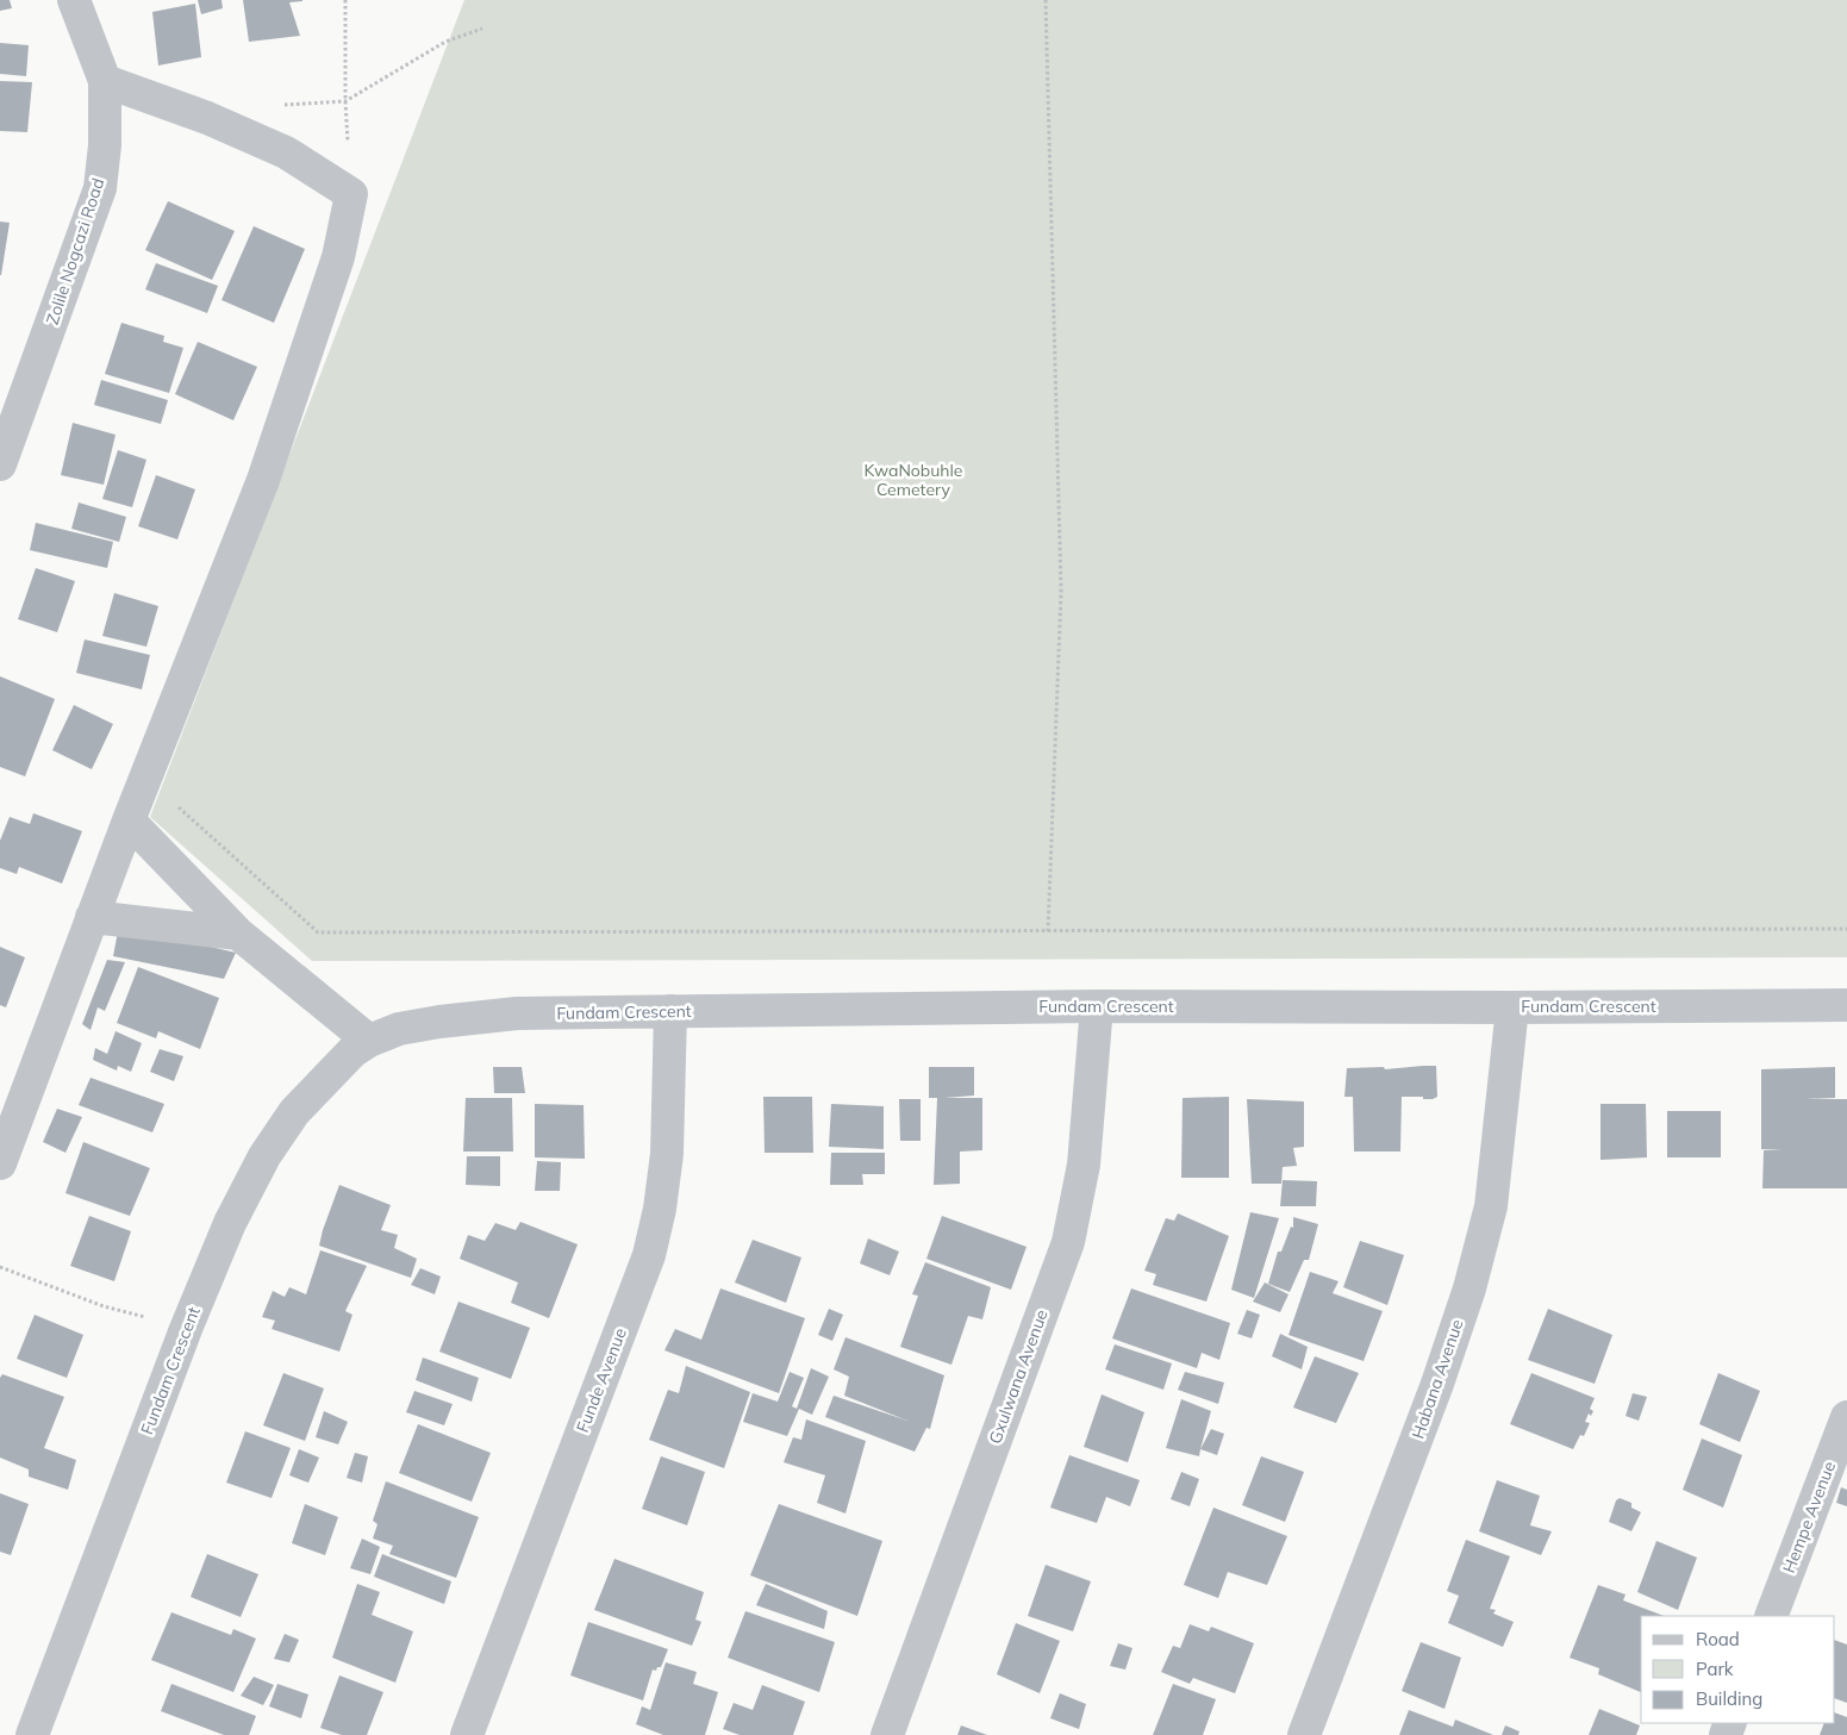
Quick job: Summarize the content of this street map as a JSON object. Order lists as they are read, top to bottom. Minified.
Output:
{"streets":{"street":["Zolile Nogcazi Road","Fundam Crescent","Gxulwana Avenue","Habana Avenue","Funde Avenue","Hempe Avenue"]},"crossings":[["Fundam Crescent","Gxulwana Avenue"],["Fundam Crescent","Habana Avenue"],["Fundam Crescent","Funde Avenue"]],"parks":["KwaNobuhle Cemetery"],"legend":["Road","Park","Building"]}
